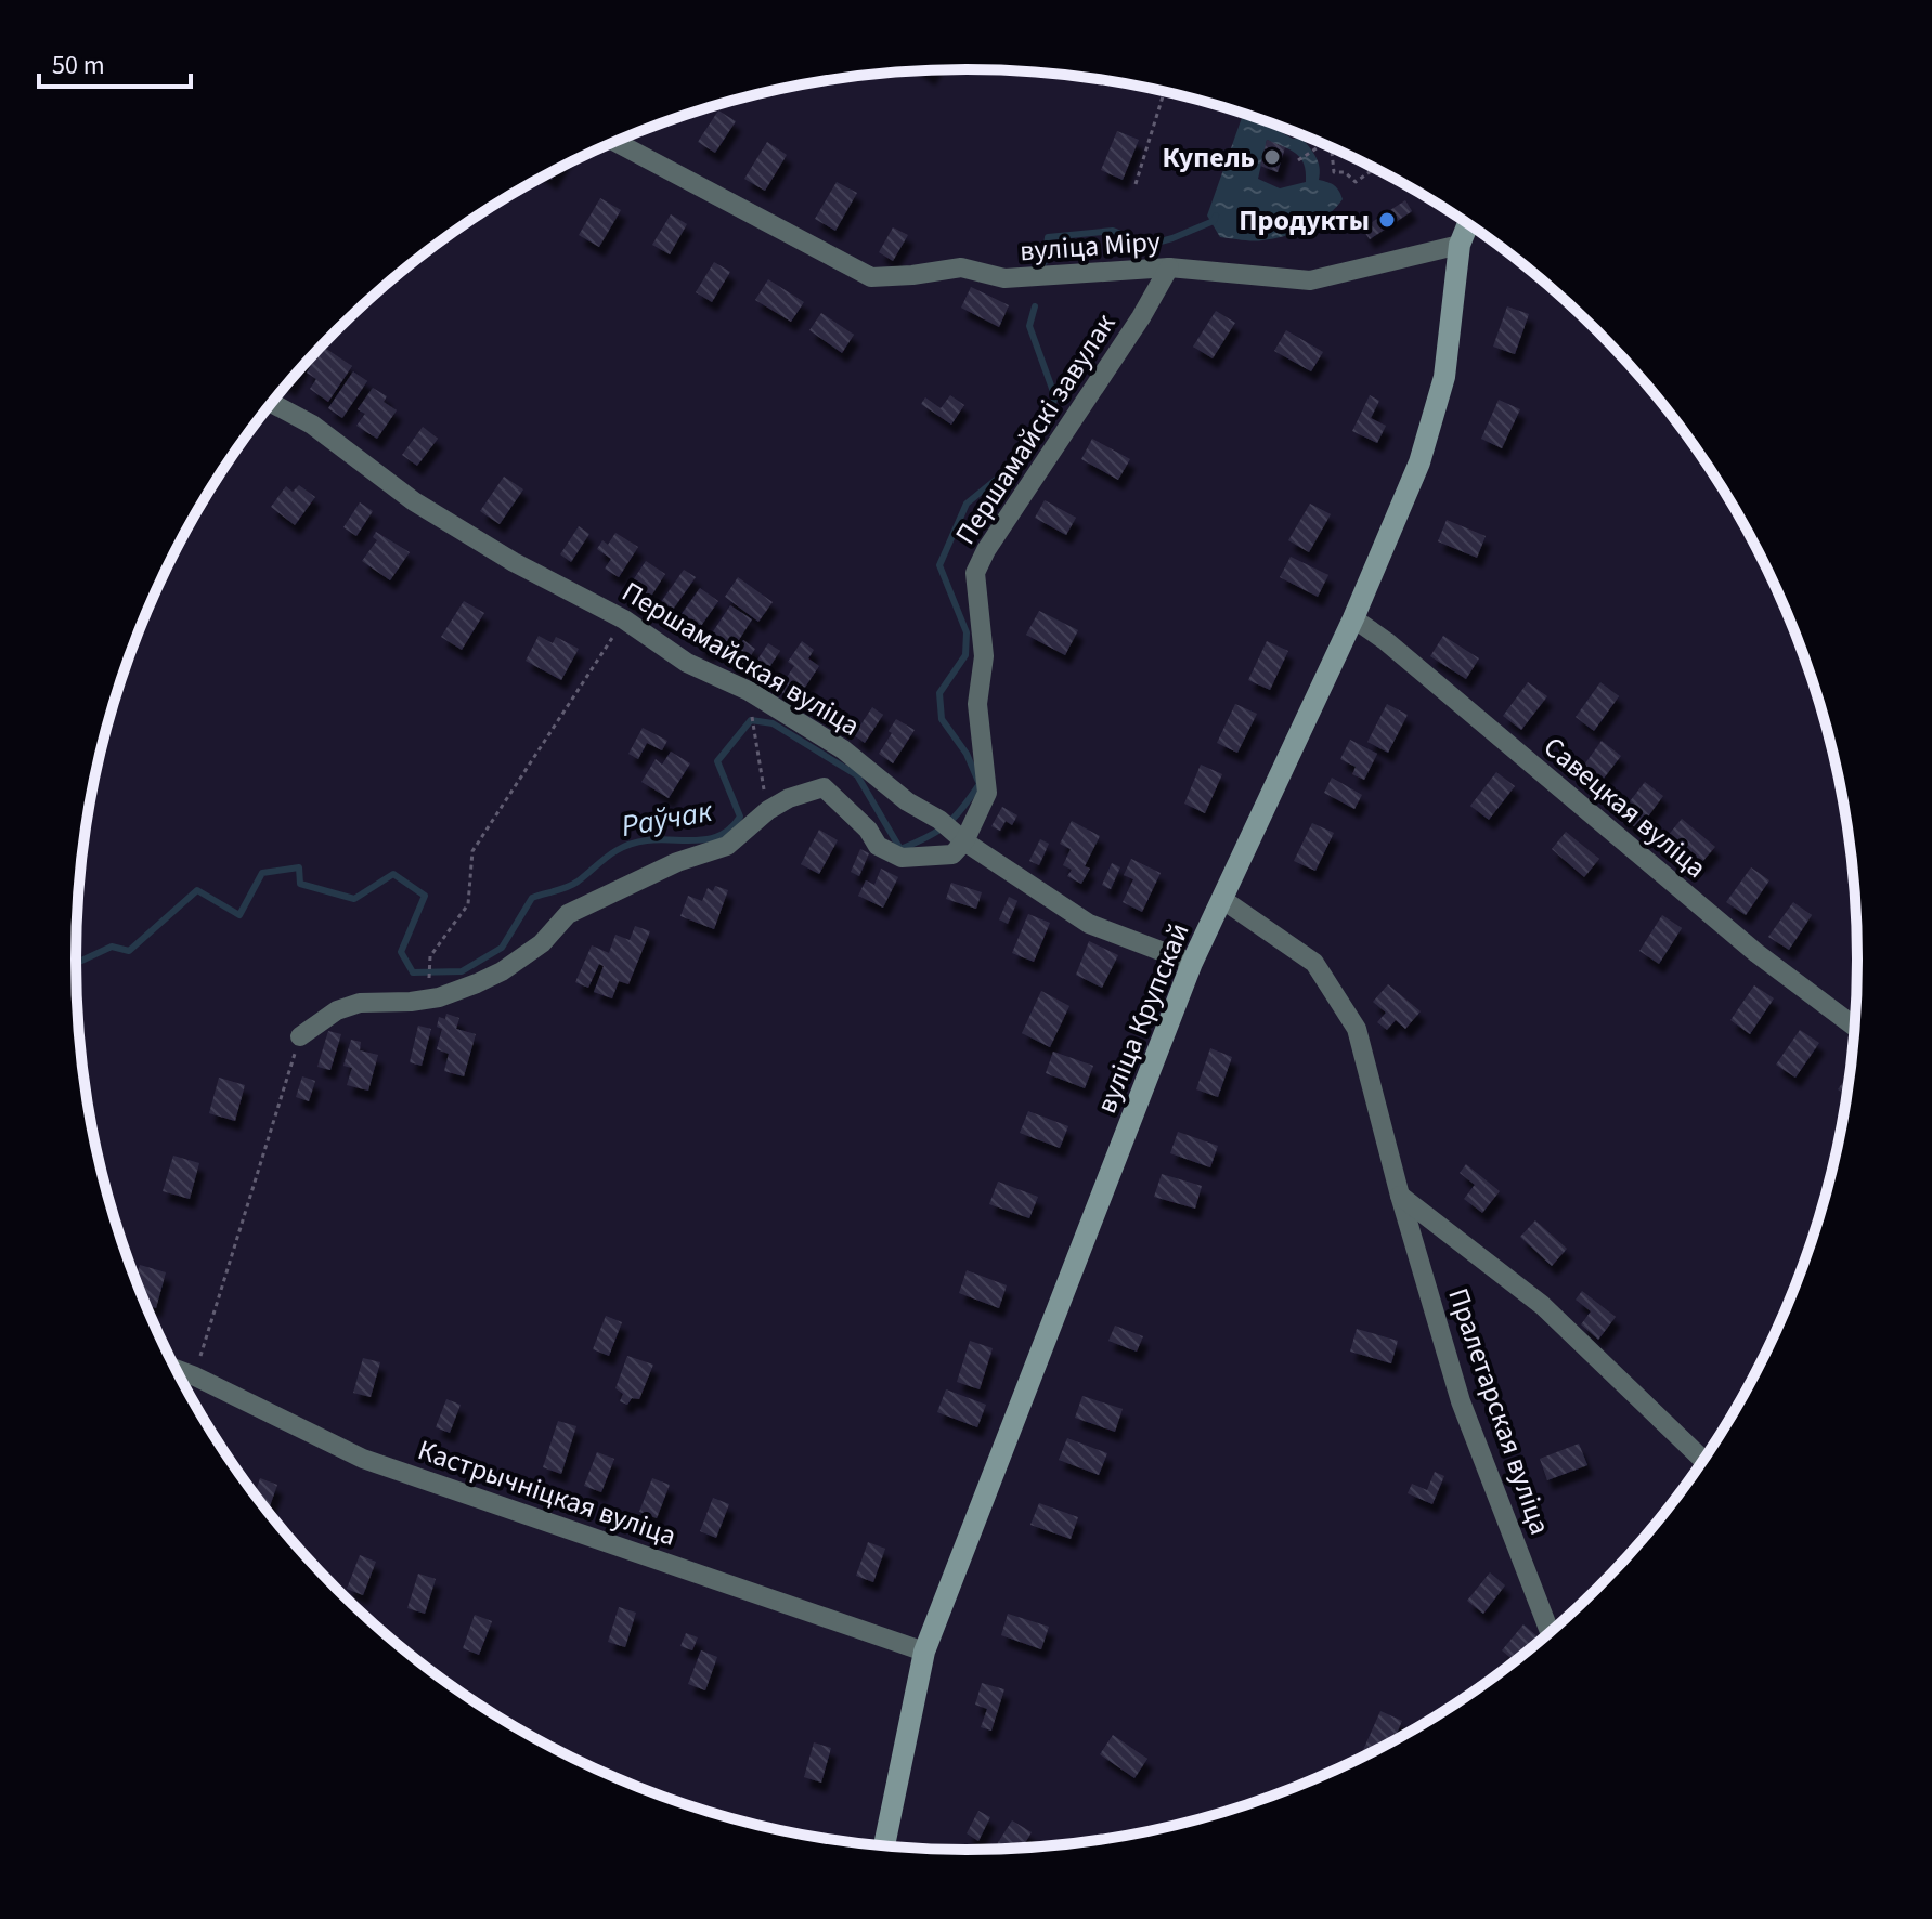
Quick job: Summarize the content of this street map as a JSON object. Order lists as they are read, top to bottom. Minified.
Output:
{"streets":{"street":["вуліца Міру","Першамайскі завулак","Першамайская вуліца","Савецкая вуліца","вуліца Крупскай","Пралетарская вуліца","Кастрычніцкая вуліца"]},"crossings":[["вуліца Міру","Першамайскі завулак"],["вуліца Міру","вуліца Крупскай"],["Першамайскі завулак","Першамайская вуліца"],["Першамайская вуліца","вуліца Крупскай"],["Савецкая вуліца","вуліца Крупскай"],["вуліца Крупскай","Пралетарская вуліца"],["вуліца Крупскай","Кастрычніцкая вуліца"]],"water":["Раўчак"],"places":["Купель","Продукты"],"scale_bar":"50 m"}
